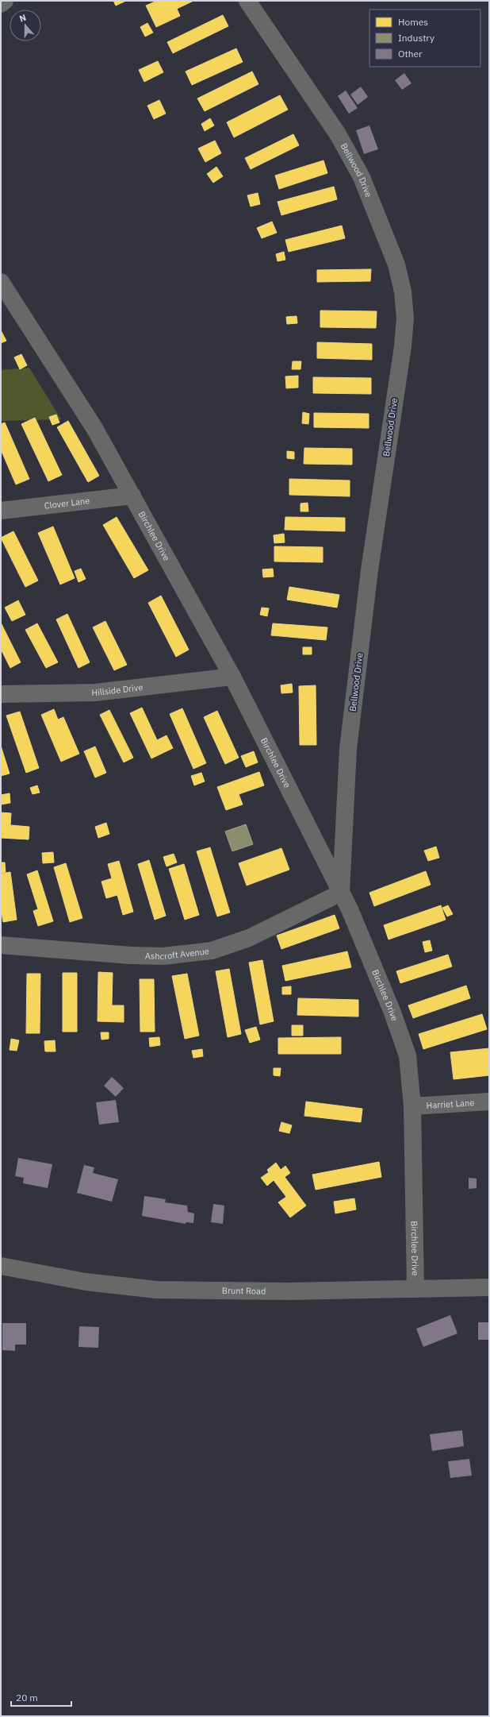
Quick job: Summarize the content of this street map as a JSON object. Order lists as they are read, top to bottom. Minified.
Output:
{"streets":{"street":["Bellwood Drive","Clover Lane","Birchlee Drive","Hillside Drive","Ashcroft Avenue","Harriet Lane","Brunt Road"]},"crossings":[["Bellwood Drive","Birchlee Drive"],["Bellwood Drive","Ashcroft Avenue"],["Clover Lane","Birchlee Drive"],["Birchlee Drive","Hillside Drive"],["Birchlee Drive","Ashcroft Avenue"],["Birchlee Drive","Harriet Lane"],["Birchlee Drive","Brunt Road"]],"legend":["Homes","Industry","Other"],"scale_bar":"20 m","north":"top"}
